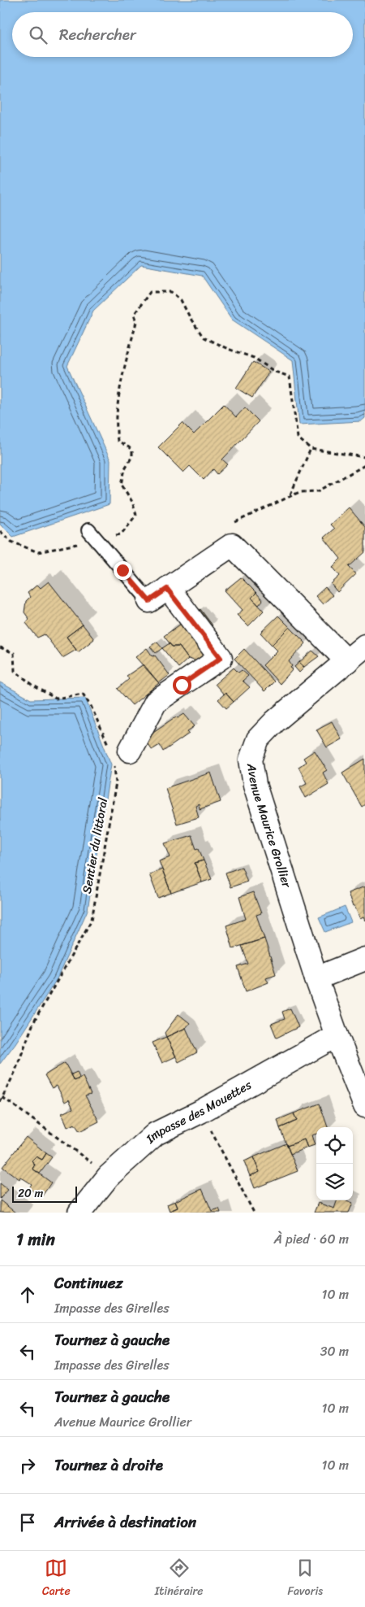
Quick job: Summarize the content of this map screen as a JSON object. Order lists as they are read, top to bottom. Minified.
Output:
{"streets":{"street":["Avenue Maurice Grollier","Impasse des Mouettes"],"path":["Sentier du littoral"]},"crossings":[["Avenue Maurice Grollier","Impasse des Mouettes"]],"scale_bar":"20 m","page":{"search":"Rechercher","scale":"20 m","heading":["1 min","À pied · 60 m"],"list":[["Continuez","Impasse des Girelles","10 m"],["Tournez à gauche","Impasse des Girelles","30 m"],["Tournez à gauche","Avenue Maurice Grollier","10 m"],["Tournez à droite","10 m"],"Arrivée à destination"],"nav":["Carte","Itinéraire","Favoris"]}}
